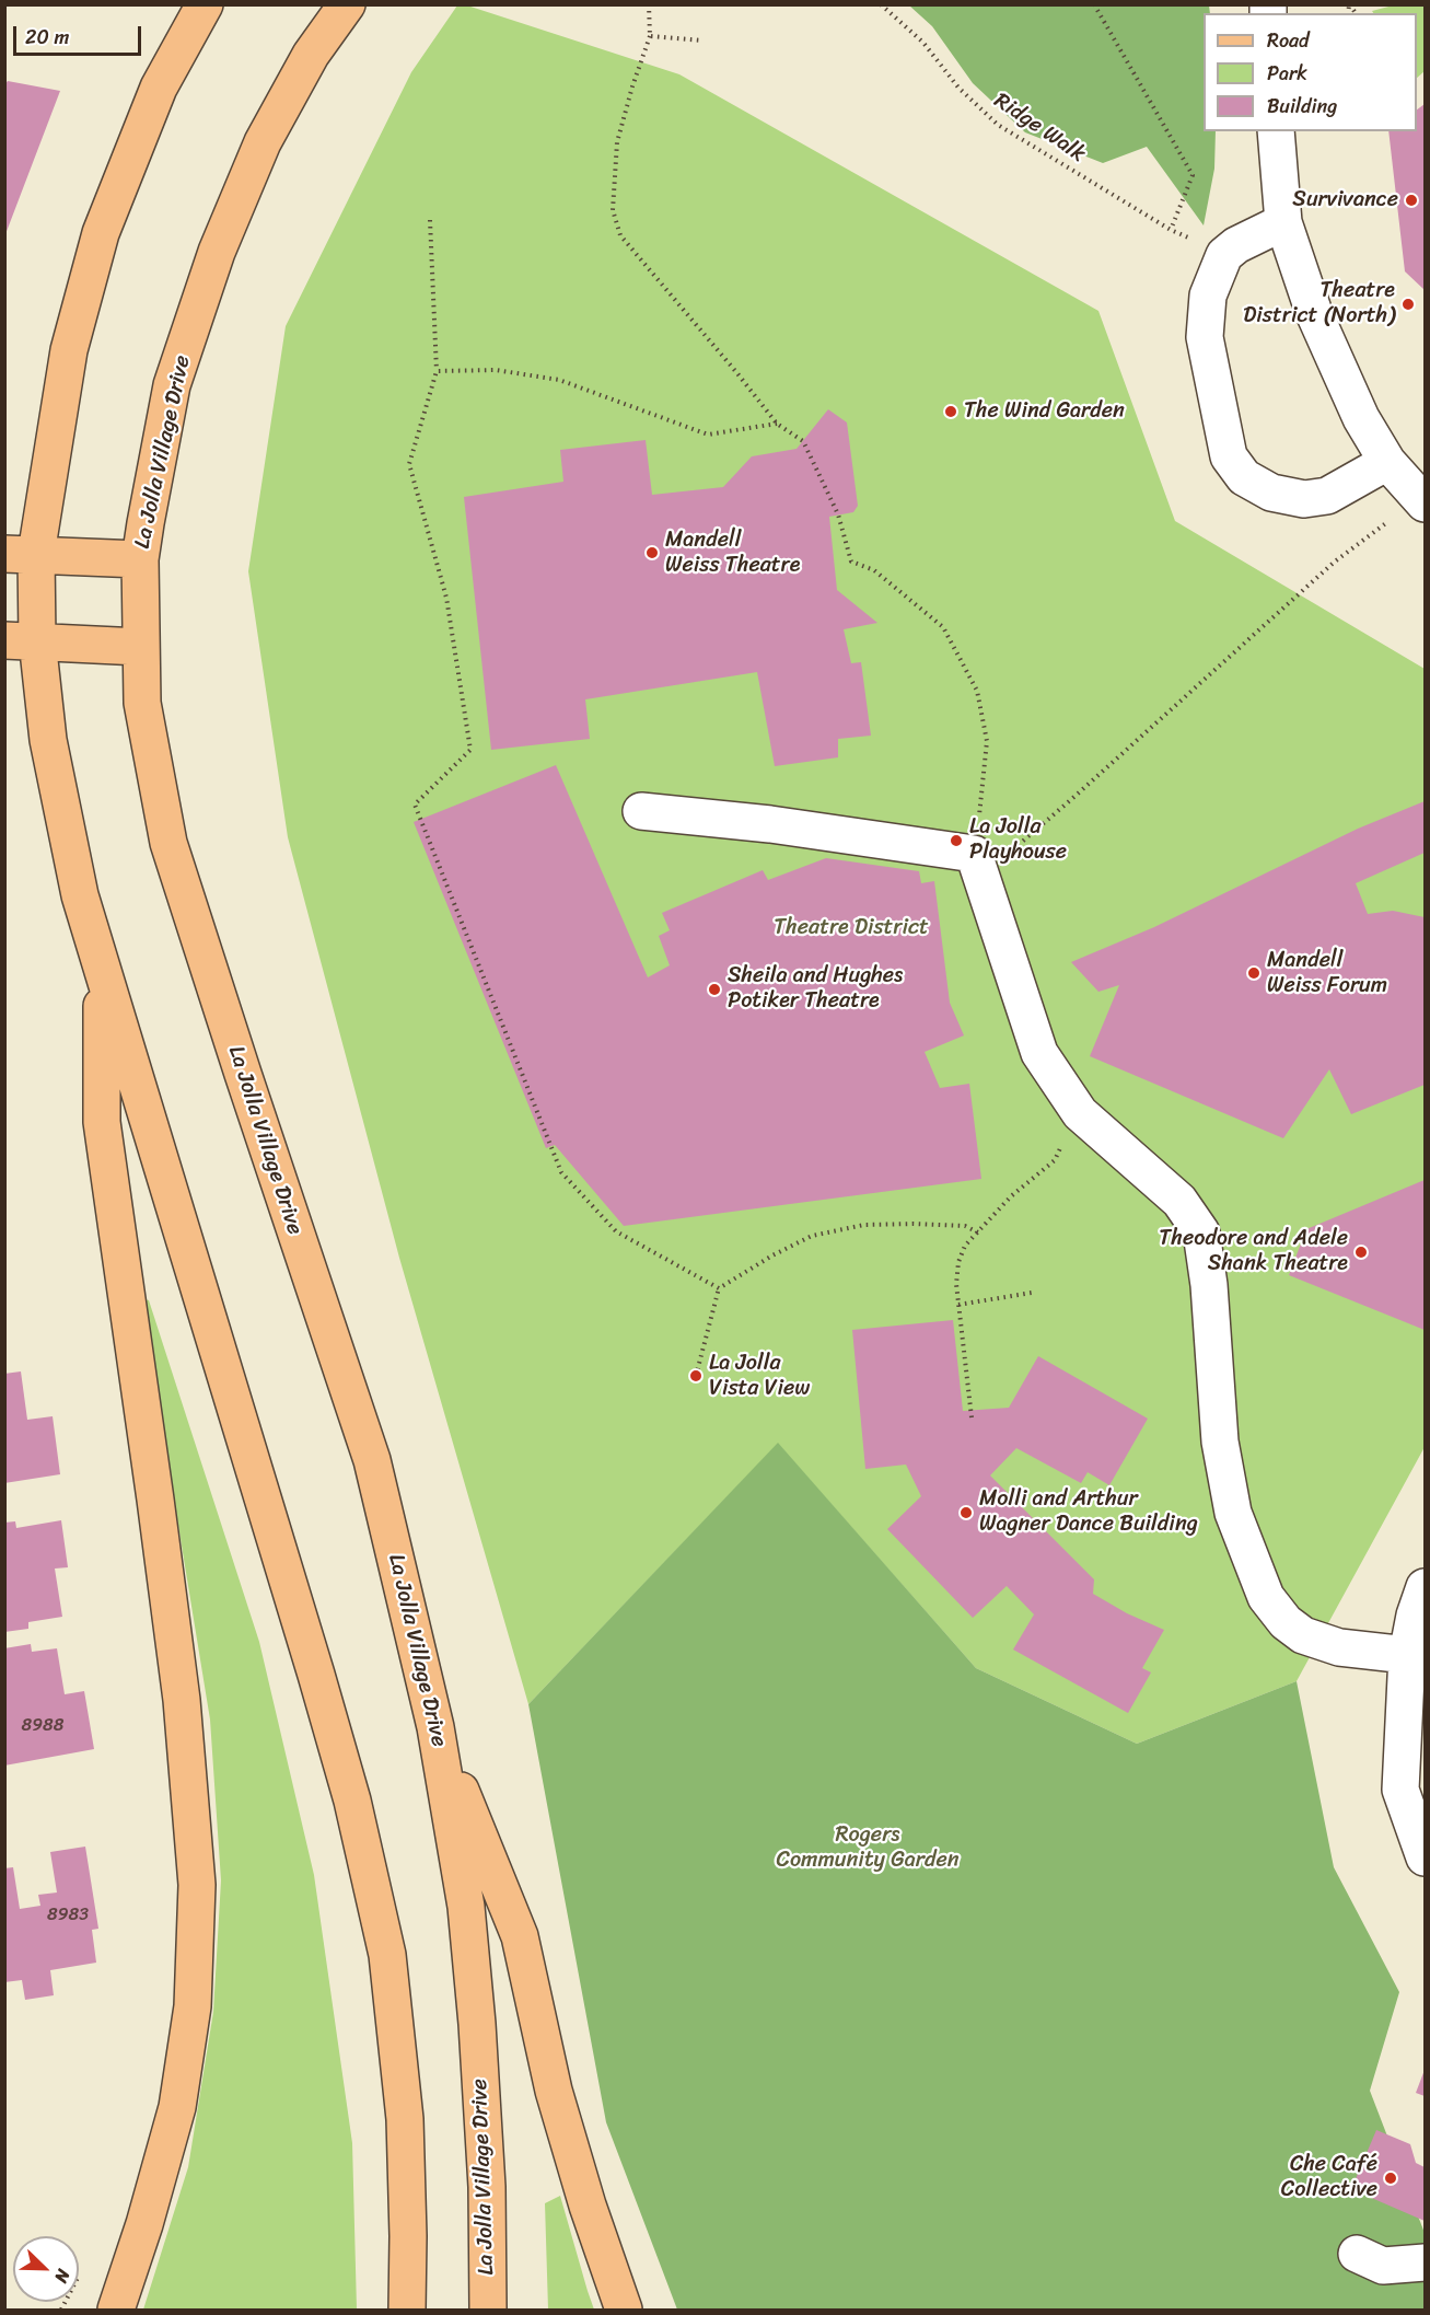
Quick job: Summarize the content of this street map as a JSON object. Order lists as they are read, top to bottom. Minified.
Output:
{"streets":{"main road":["La Jolla Village Drive"],"path":["Ridge Walk"]},"parks":["Theatre District","Rogers Community Garden"],"places":["Survivance","Theatre District (North)","The Wind Garden","Mandell Weiss Theatre","La Jolla Playhouse","Mandell Weiss Forum","Sheila and Hughes Potiker Theatre","Theodore and Adele Shank Theatre","La Jolla Vista View","Molli and Arthur Wagner Dance Building","Che Café Collective"],"house_numbers":["8988","8983"],"legend":["Road","Park","Building"],"scale_bar":"20 m","north":"bottom right"}
